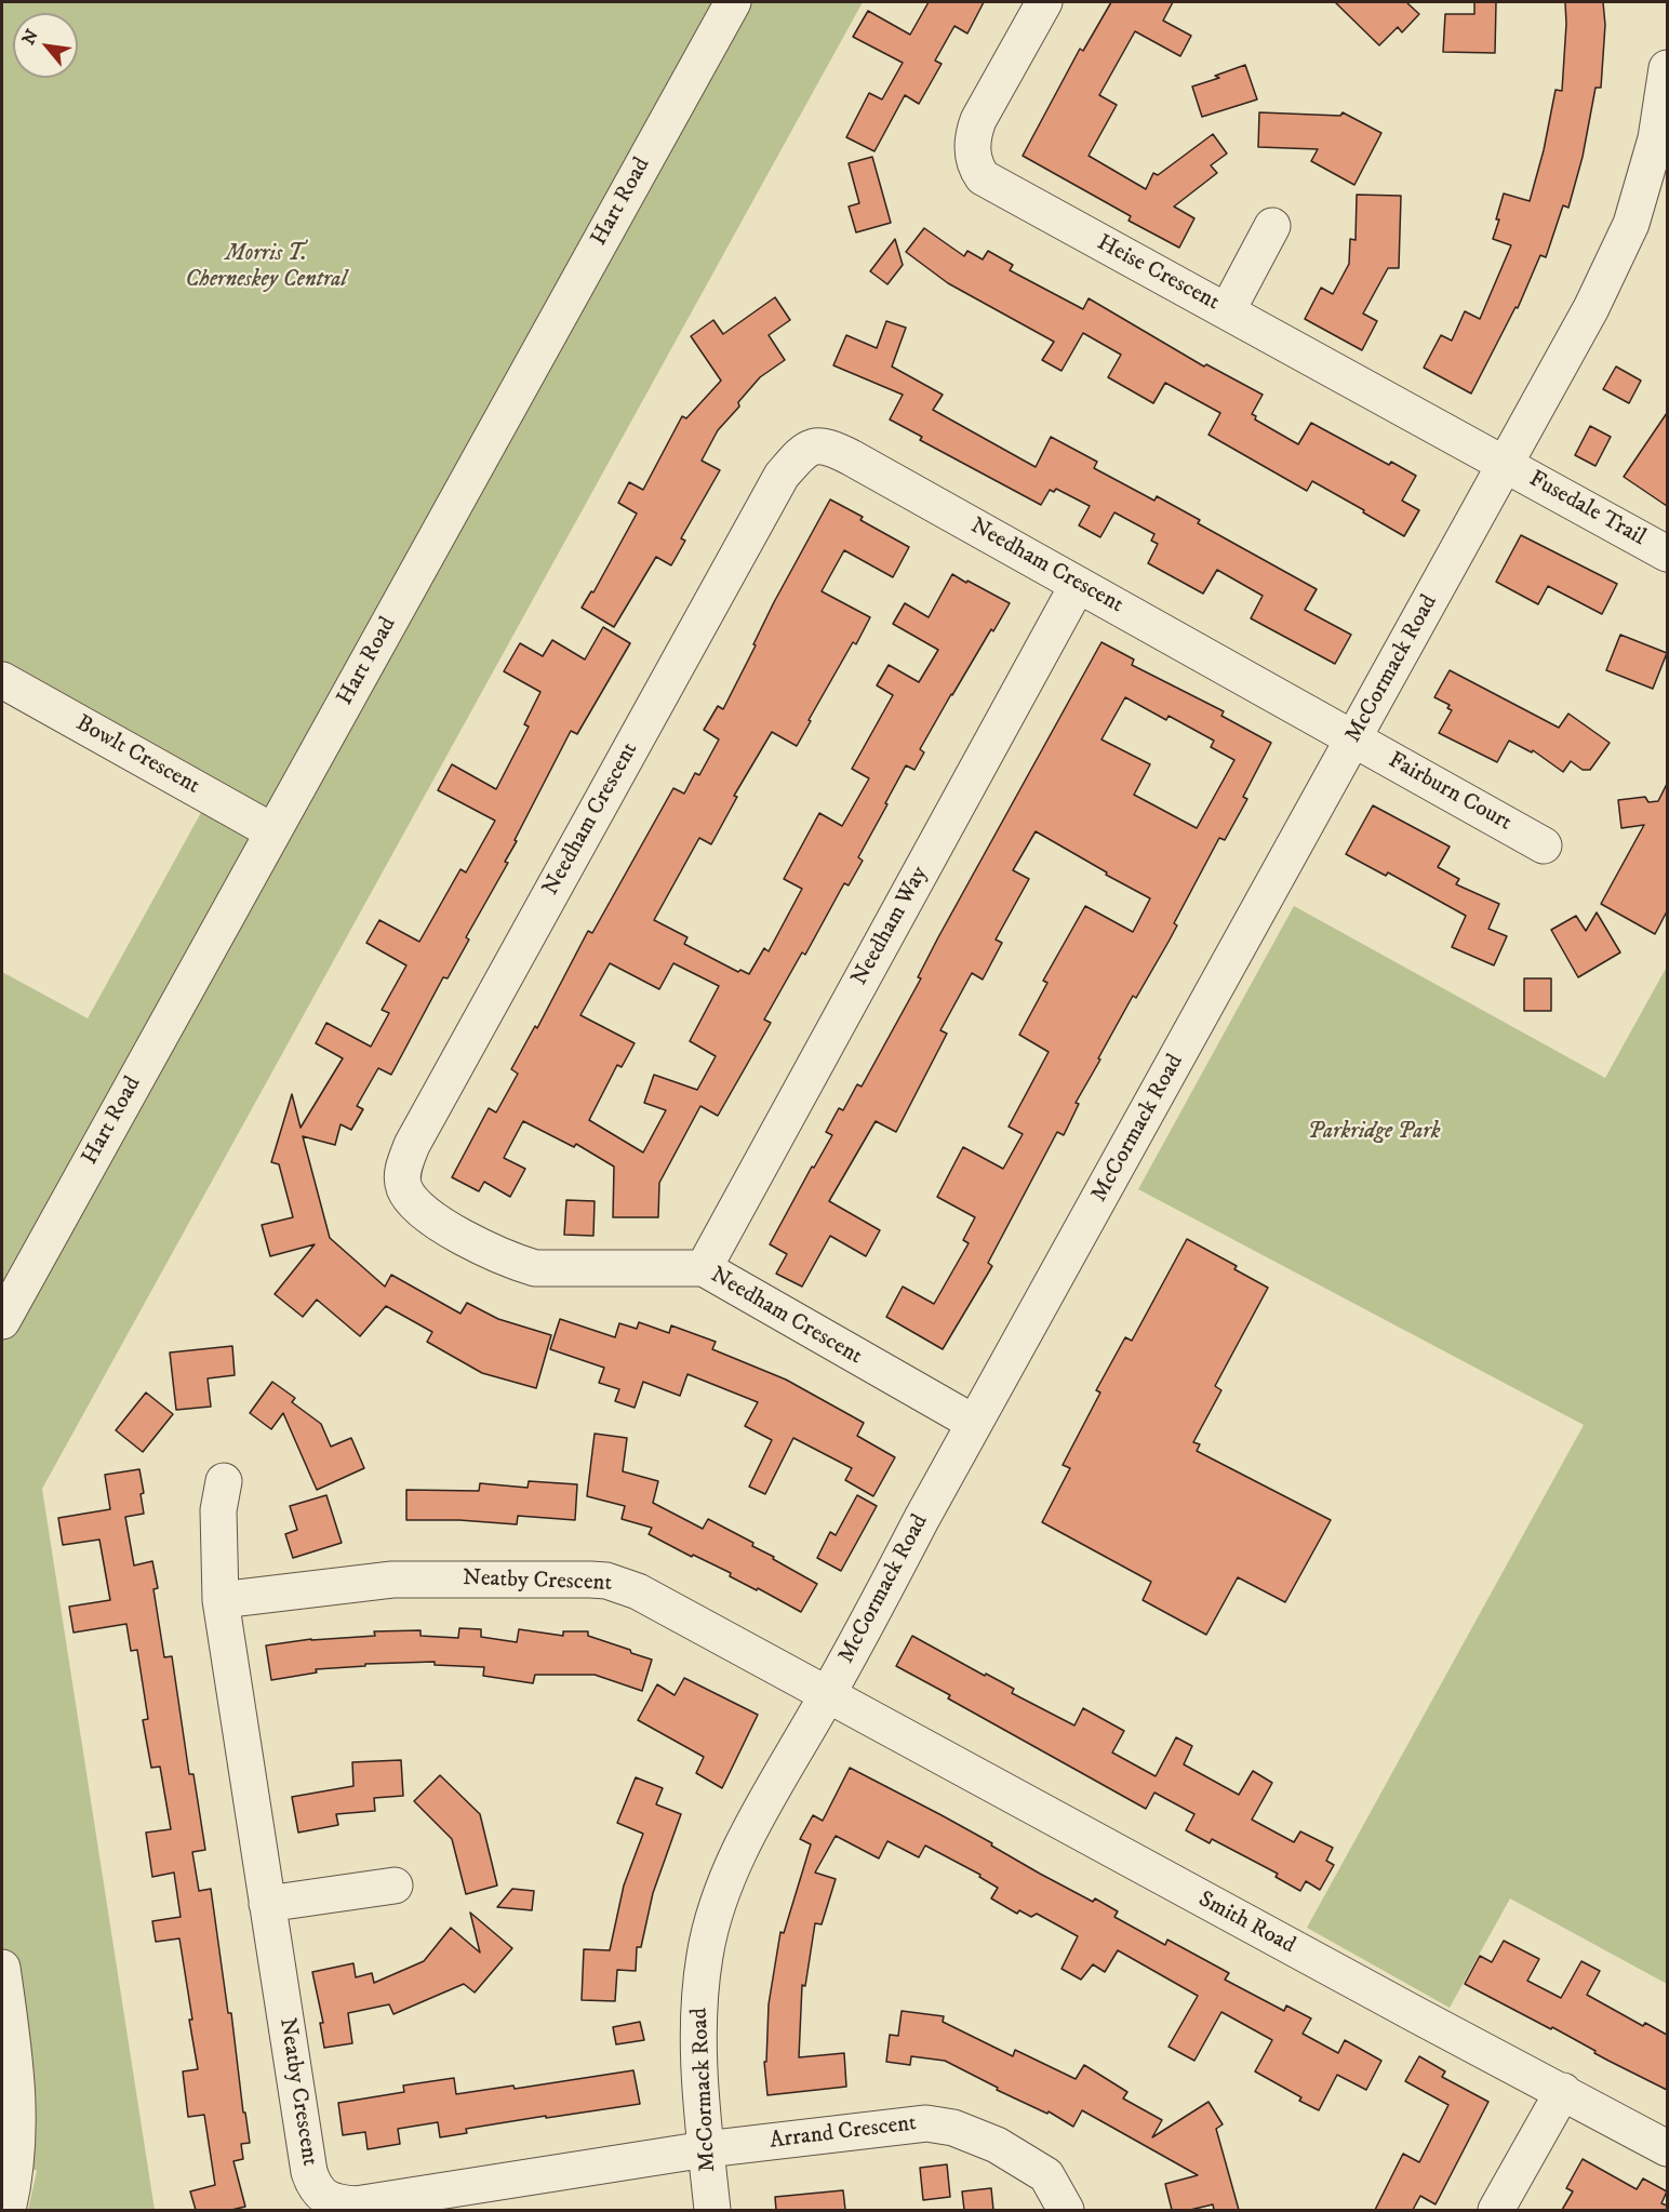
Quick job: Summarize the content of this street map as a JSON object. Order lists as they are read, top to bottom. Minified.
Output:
{"streets":{"street":["Hart Road","Heise Crescent","Fusedale Trail","Needham Crescent","McCormack Road","Bowlt Crescent","Fairburn Court","Needham Way","Neatby Crescent","Smith Road","Arrand Crescent"]},"crossings":[["Hart Road","Bowlt Crescent"],["Heise Crescent","Fusedale Trail"],["Heise Crescent","McCormack Road"],["Fusedale Trail","McCormack Road"],["Needham Crescent","McCormack Road"],["Needham Crescent","Fairburn Court"],["Needham Crescent","Needham Way"],["McCormack Road","Fairburn Court"],["McCormack Road","Neatby Crescent"],["McCormack Road","Smith Road"],["McCormack Road","Arrand Crescent"],["Neatby Crescent","Smith Road"],["Neatby Crescent","Arrand Crescent"]],"parks":["Morris T. Cherneskey Central","Parkridge Park"],"north":"top left"}
